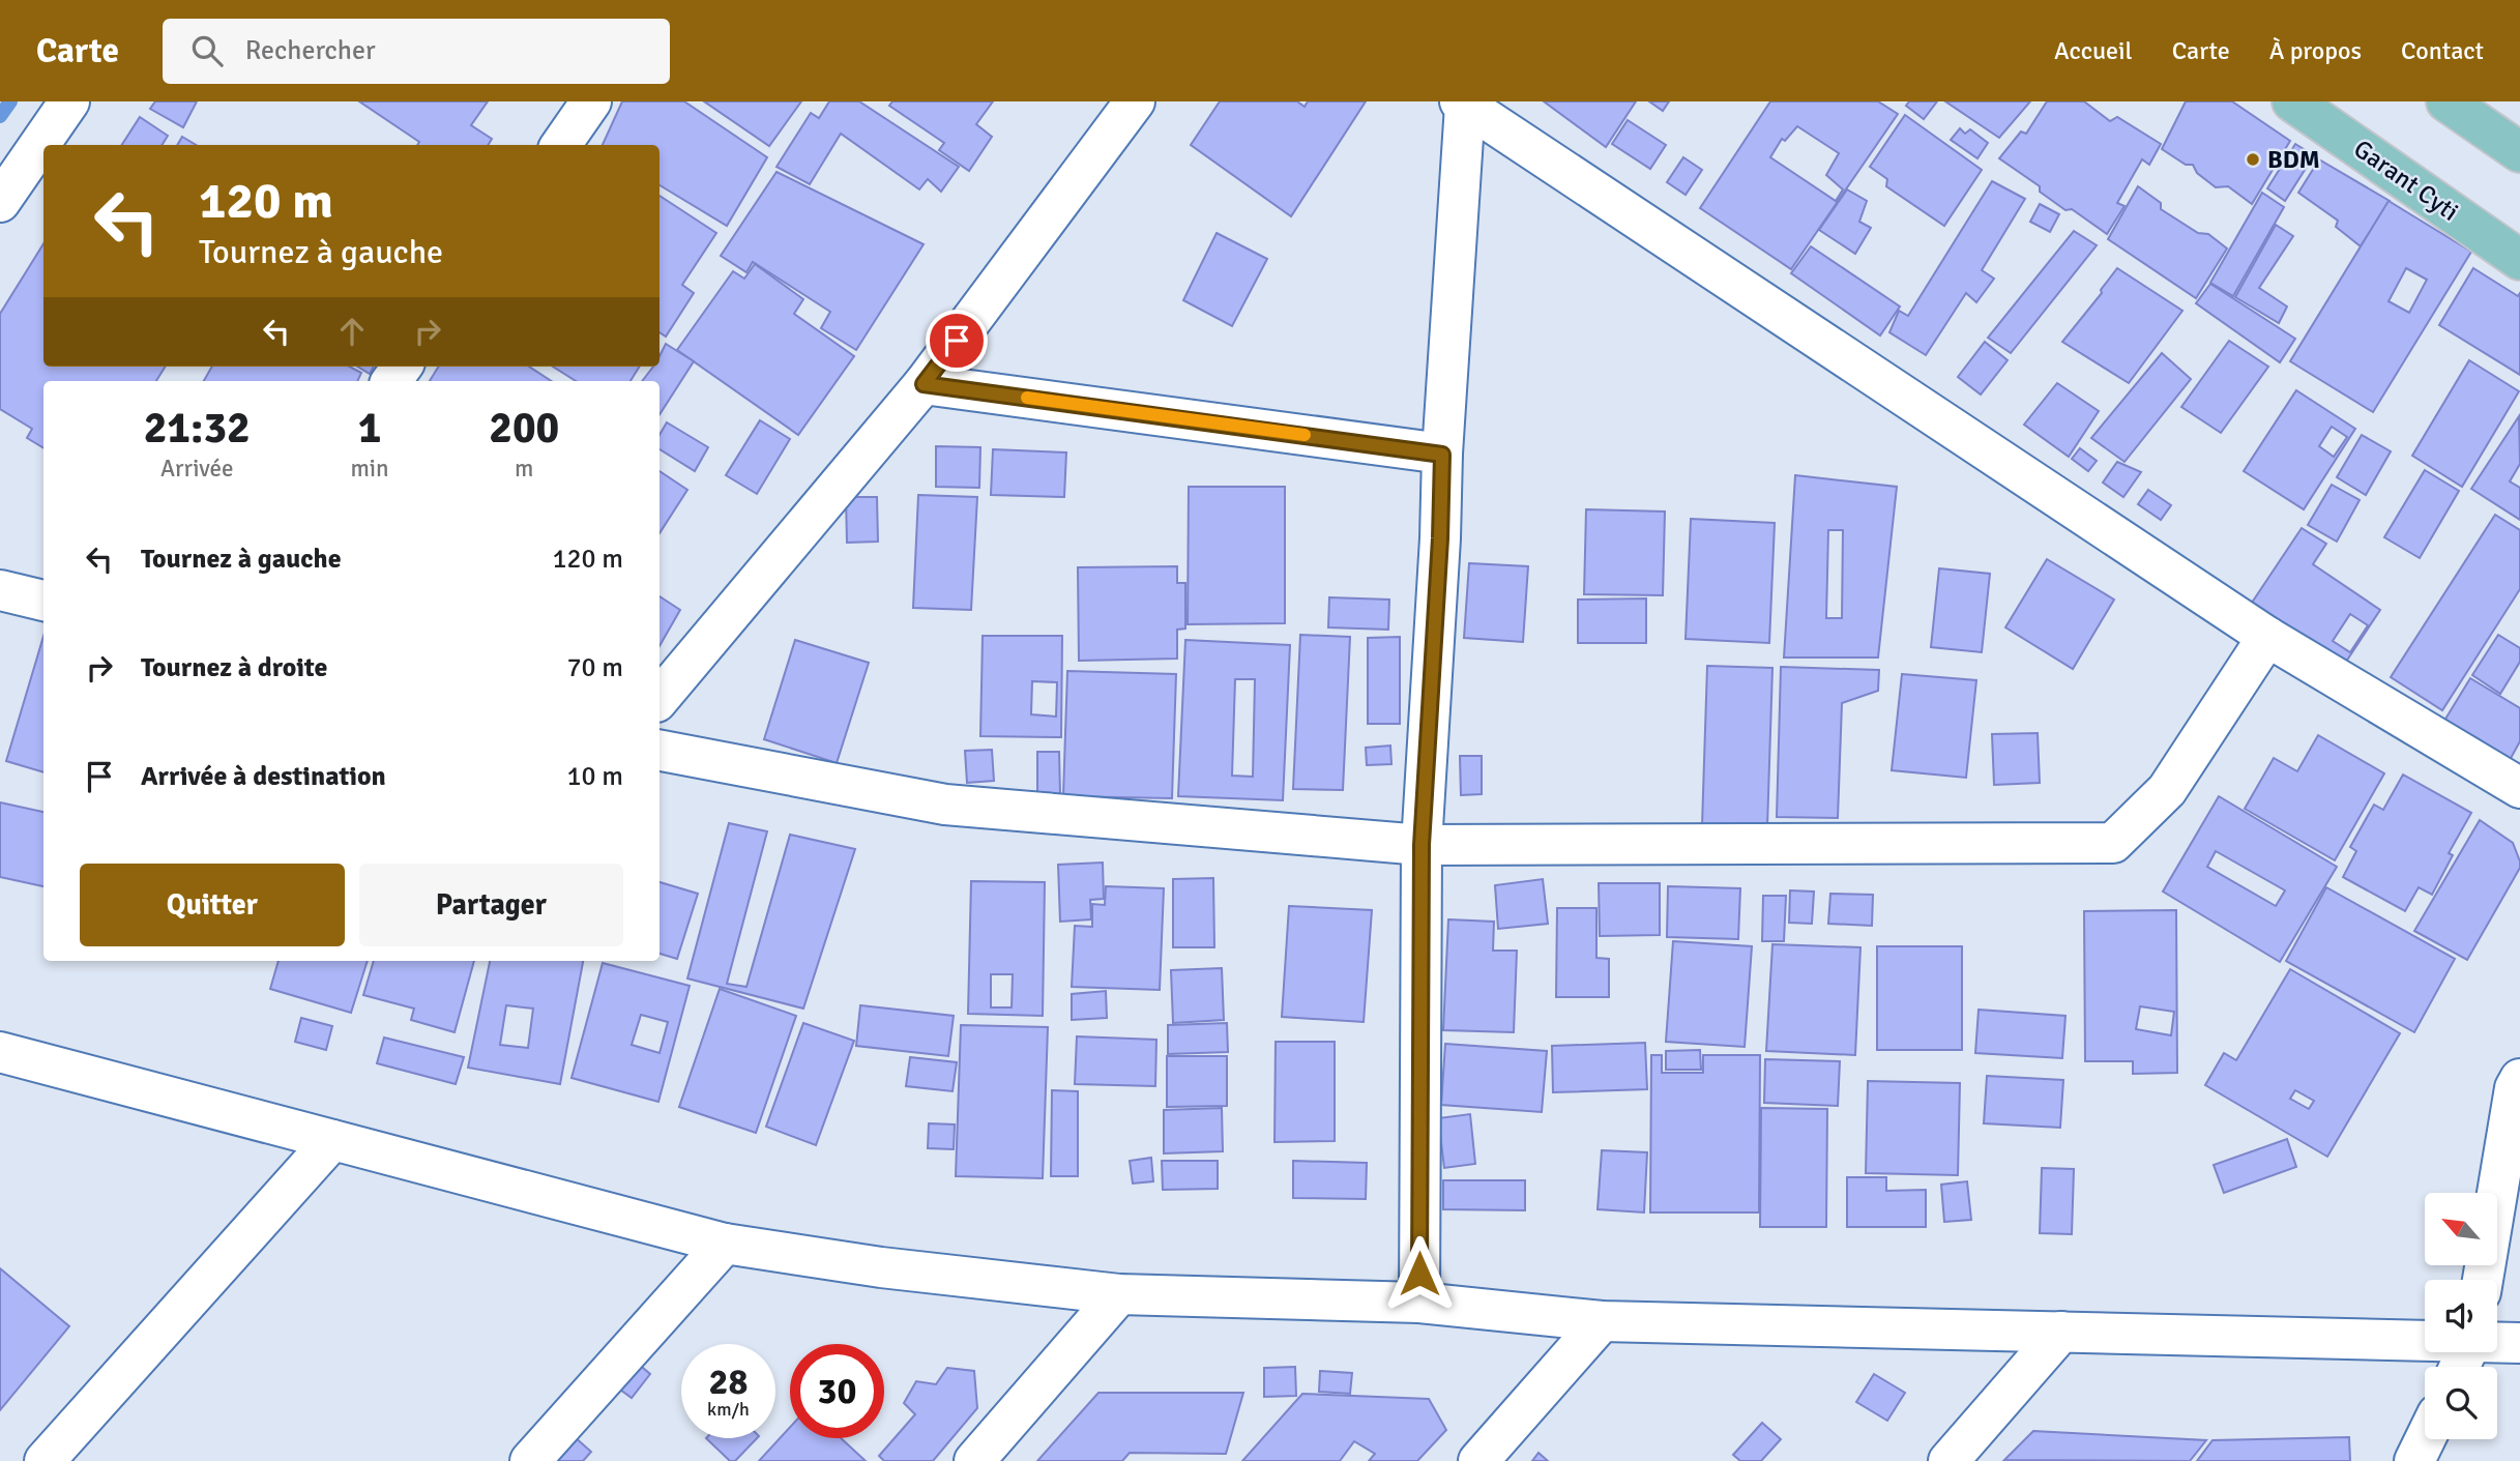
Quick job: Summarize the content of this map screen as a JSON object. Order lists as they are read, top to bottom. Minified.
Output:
{"streets":{"main road":["Garant Cyti"]},"places":["BDM"],"north":"top left","page":{"header":"Carte","search":"Rechercher","nav":["Accueil","Carte","À propos","Contact"],"turn":["120 m","Tournez à gauche"],"eta":["21:32","Arrivée","1","min","200","m"],"list":[{"name":"Tournez à gauche","value":"120 m"},{"name":"Tournez à droite","value":"70 m"},{"name":"Arrivée à destination","value":"10 m"}],"buttons":["Quitter","Partager"],"speed":"28 km/h","limit":"30"}}
